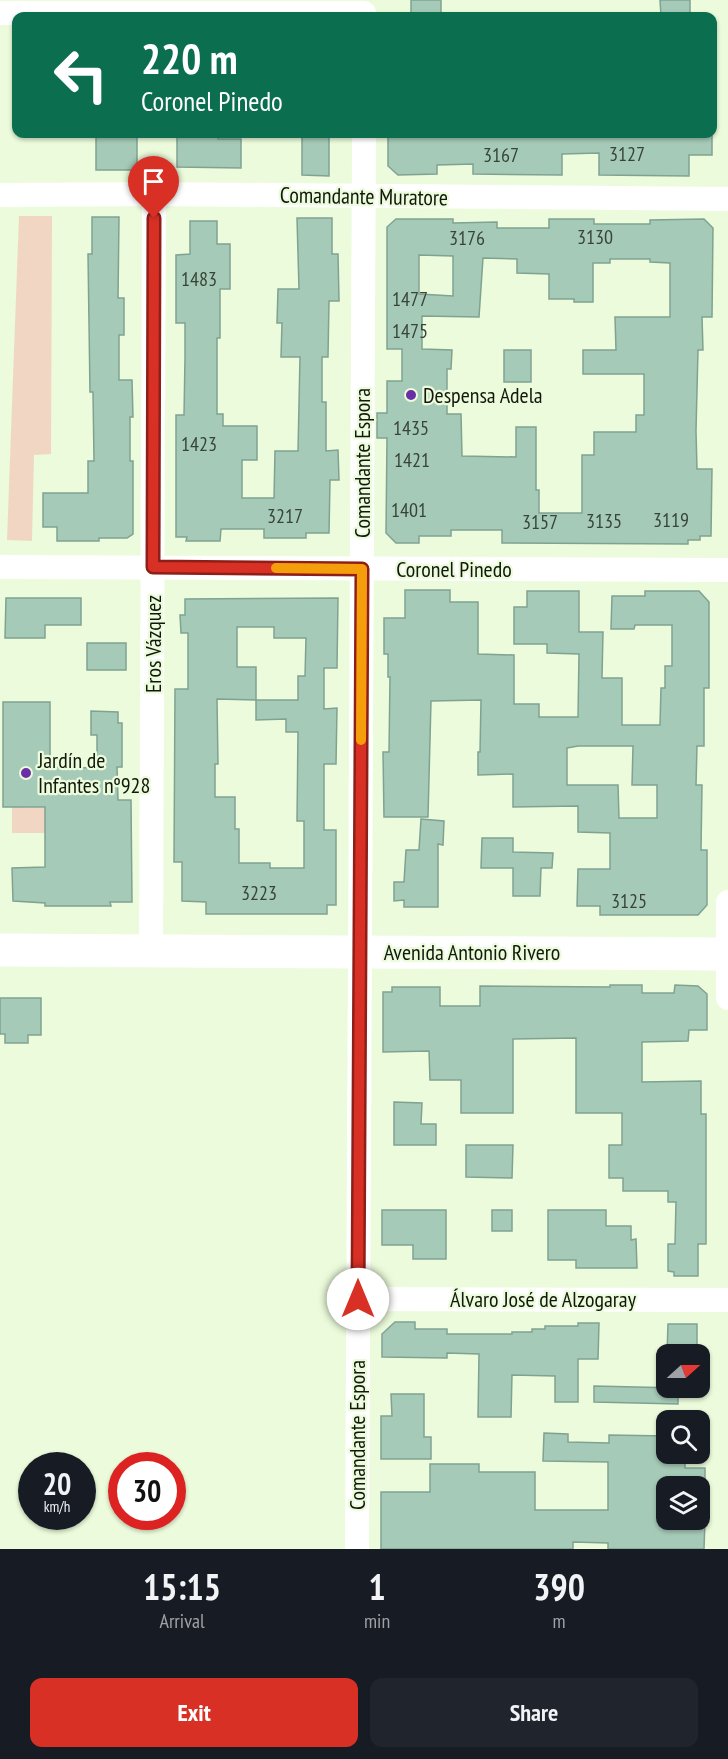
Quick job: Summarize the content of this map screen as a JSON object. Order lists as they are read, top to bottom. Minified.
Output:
{"streets":{"main road":["Avenida Antonio Rivero"],"street":["Comandante Muratore","Comandante Espora","Coronel Pinedo","Eros Vázquez","Álvaro José de Alzogaray"]},"crossings":[["Comandante Muratore","Comandante Espora"],["Comandante Muratore","Eros Vázquez"],["Comandante Espora","Coronel Pinedo"],["Comandante Espora","Avenida Antonio Rivero"],["Comandante Espora","Álvaro José de Alzogaray"],["Coronel Pinedo","Eros Vázquez"],["Eros Vázquez","Avenida Antonio Rivero"]],"places":["Despensa Adela","Jardín de Infantes nº928"],"house_numbers":["3127","3167","3130","3176","1483","1477","1475","1435","1423","1421","1401","3217","3119","3135","3157","3223","3125"],"north":"right","page":{"turn":["220 m","Coronel Pinedo"],"speed":"20 km/h","limit":"30","eta":["15:15","Arrival","1","min","390","m"],"buttons":["Exit","Share"]}}
